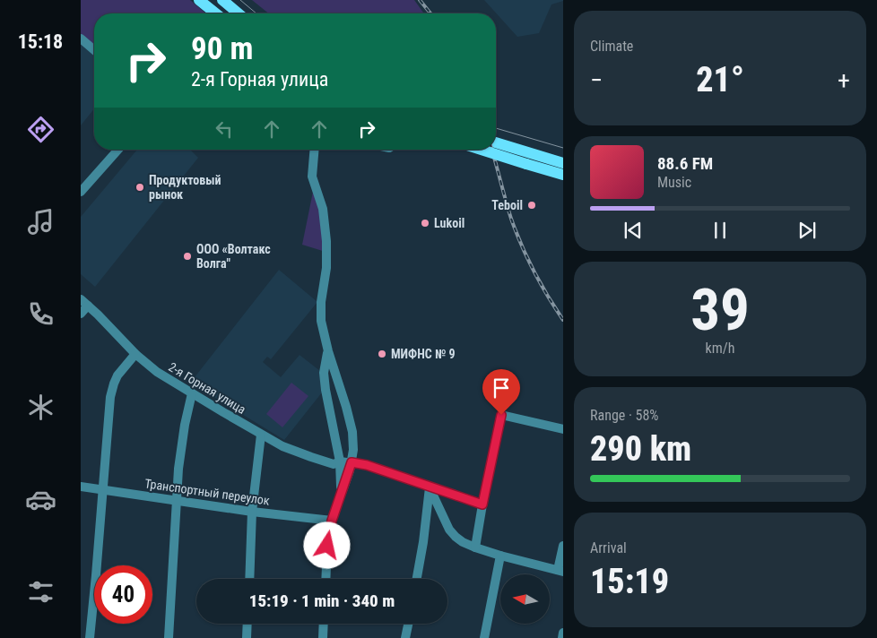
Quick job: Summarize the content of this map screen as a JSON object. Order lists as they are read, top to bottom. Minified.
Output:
{"streets":{"street":["2-я Горная улица","Транспортный переулок"]},"places":["Продуктовый рынок","Teboil","Lukoil","ООО «Волтакс Волга\"","МИФНС № 9"],"north":"left","page":{"tabs":"15:18","tile":["Climate",["39","km/h"],["Range · 58%","290 km"],["Arrival","15:19"]],"turn":["90 m","2-я Горная улица"],"heat":["−","21°","+"],"song":["88.6 FM","Music"],"limit":"40","trip":"15:19 · 1 min · 340 m"}}
